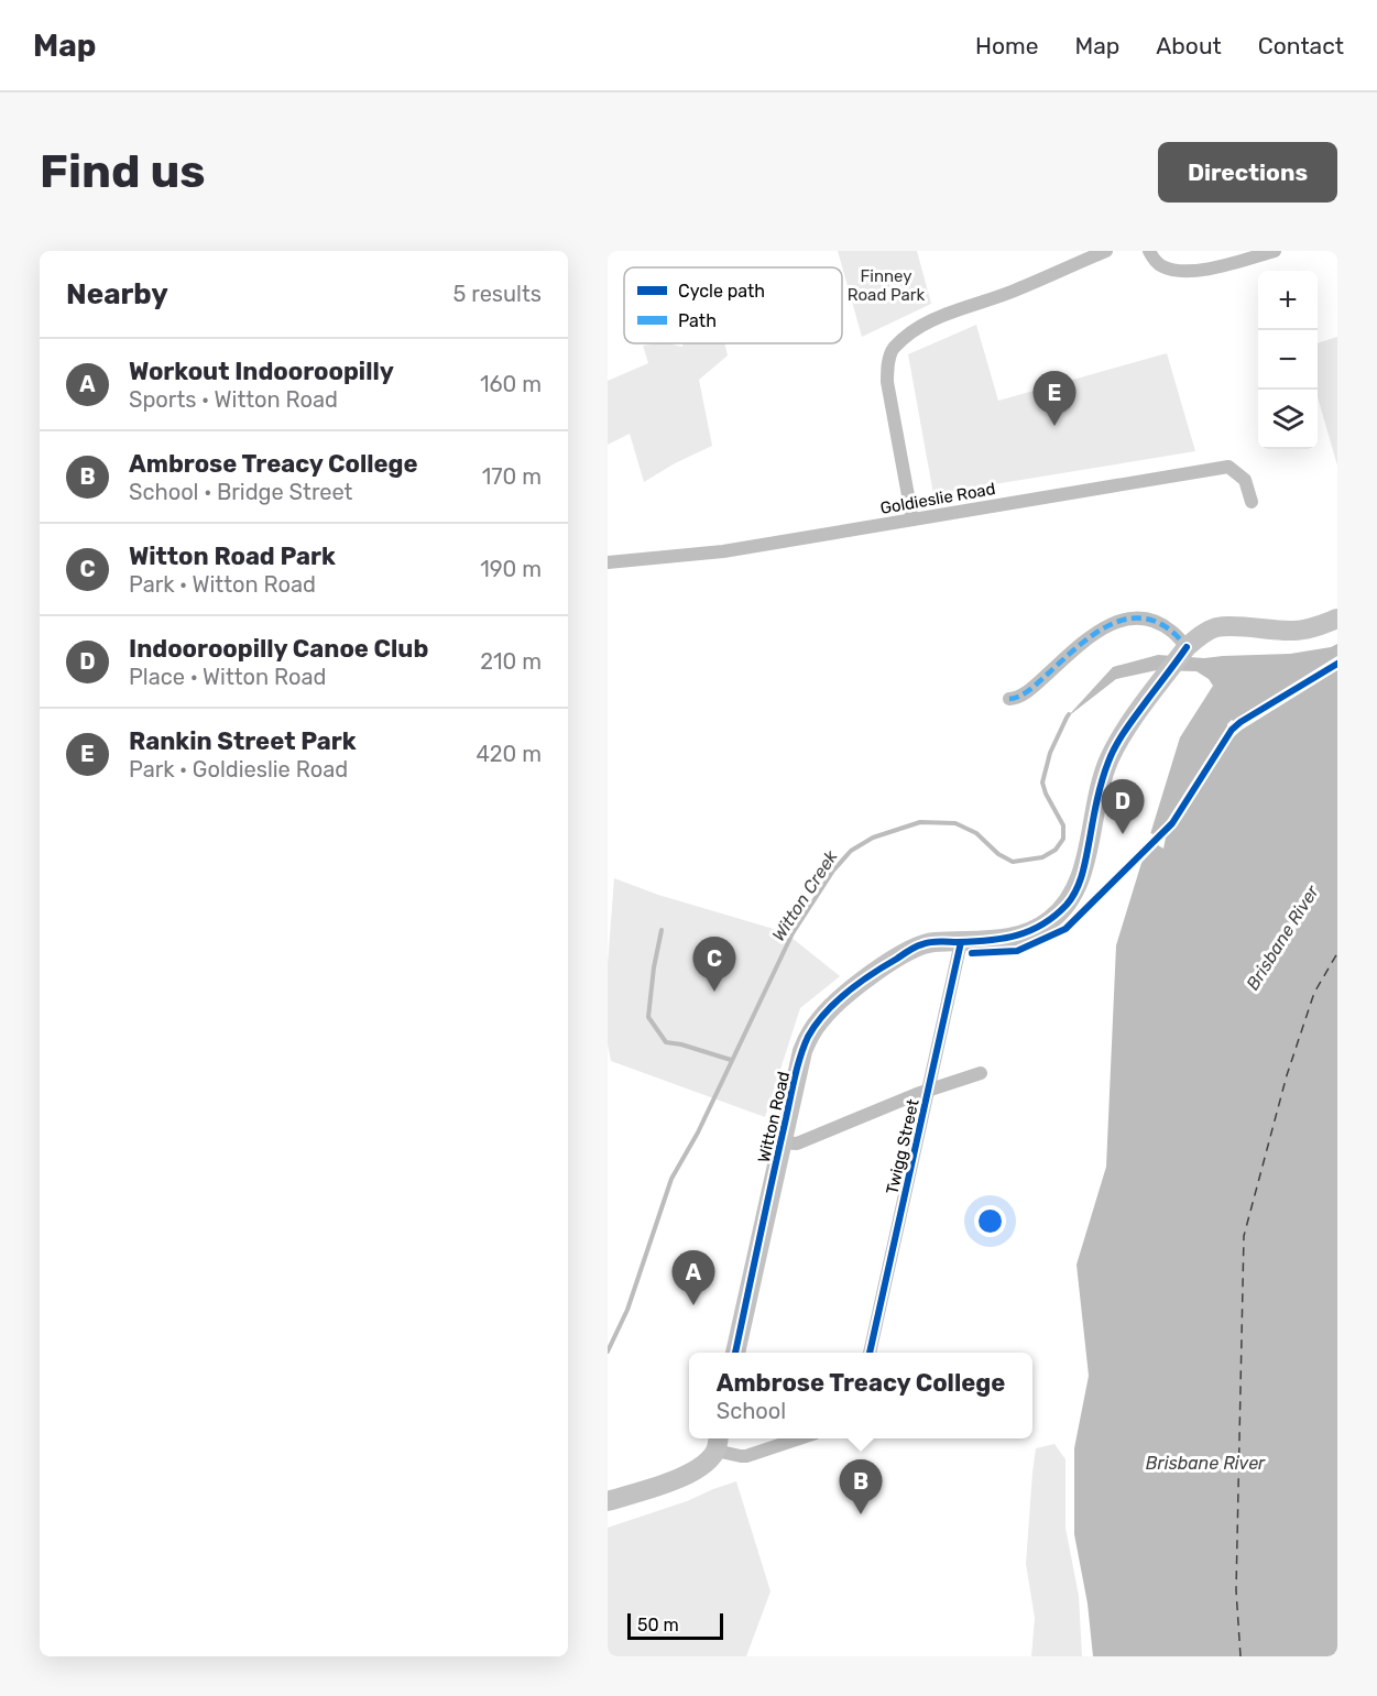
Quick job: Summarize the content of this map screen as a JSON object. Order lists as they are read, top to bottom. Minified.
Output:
{"streets":{"street":["Goldieslie Road","Witton Road","Twigg Street"]},"crossings":[["Witton Road","Twigg Street"]],"water":["Witton Creek","Brisbane River"],"parks":["Finney Road Park"],"legend":["Cycle path","Path"],"scale_bar":"50 m","page":{"header":"Map","nav":["Home","Map","About","Contact"],"buttons":"Directions","title":"Find us","heading":["Nearby","5 results"],"map_buttons":["+","−"],"list":[{"mark":"A","name":"Workout Indooroopilly","note":"Sports · Witton Road","value":"160 m"},{"mark":"B","name":"Ambrose Treacy College","note":"School · Bridge Street","value":"170 m"},{"mark":"C","name":"Witton Road Park","note":"Park · Witton Road","value":"190 m"},{"mark":"D","name":"Indooroopilly Canoe Club","note":"Place · Witton Road","value":"210 m"},{"mark":"E","name":"Rankin Street Park","note":"Park · Goldieslie Road","value":"420 m"}],"pins":["E","D","C","A","B"],"popup":["Ambrose Treacy College","School"],"scale":"50 m"}}
